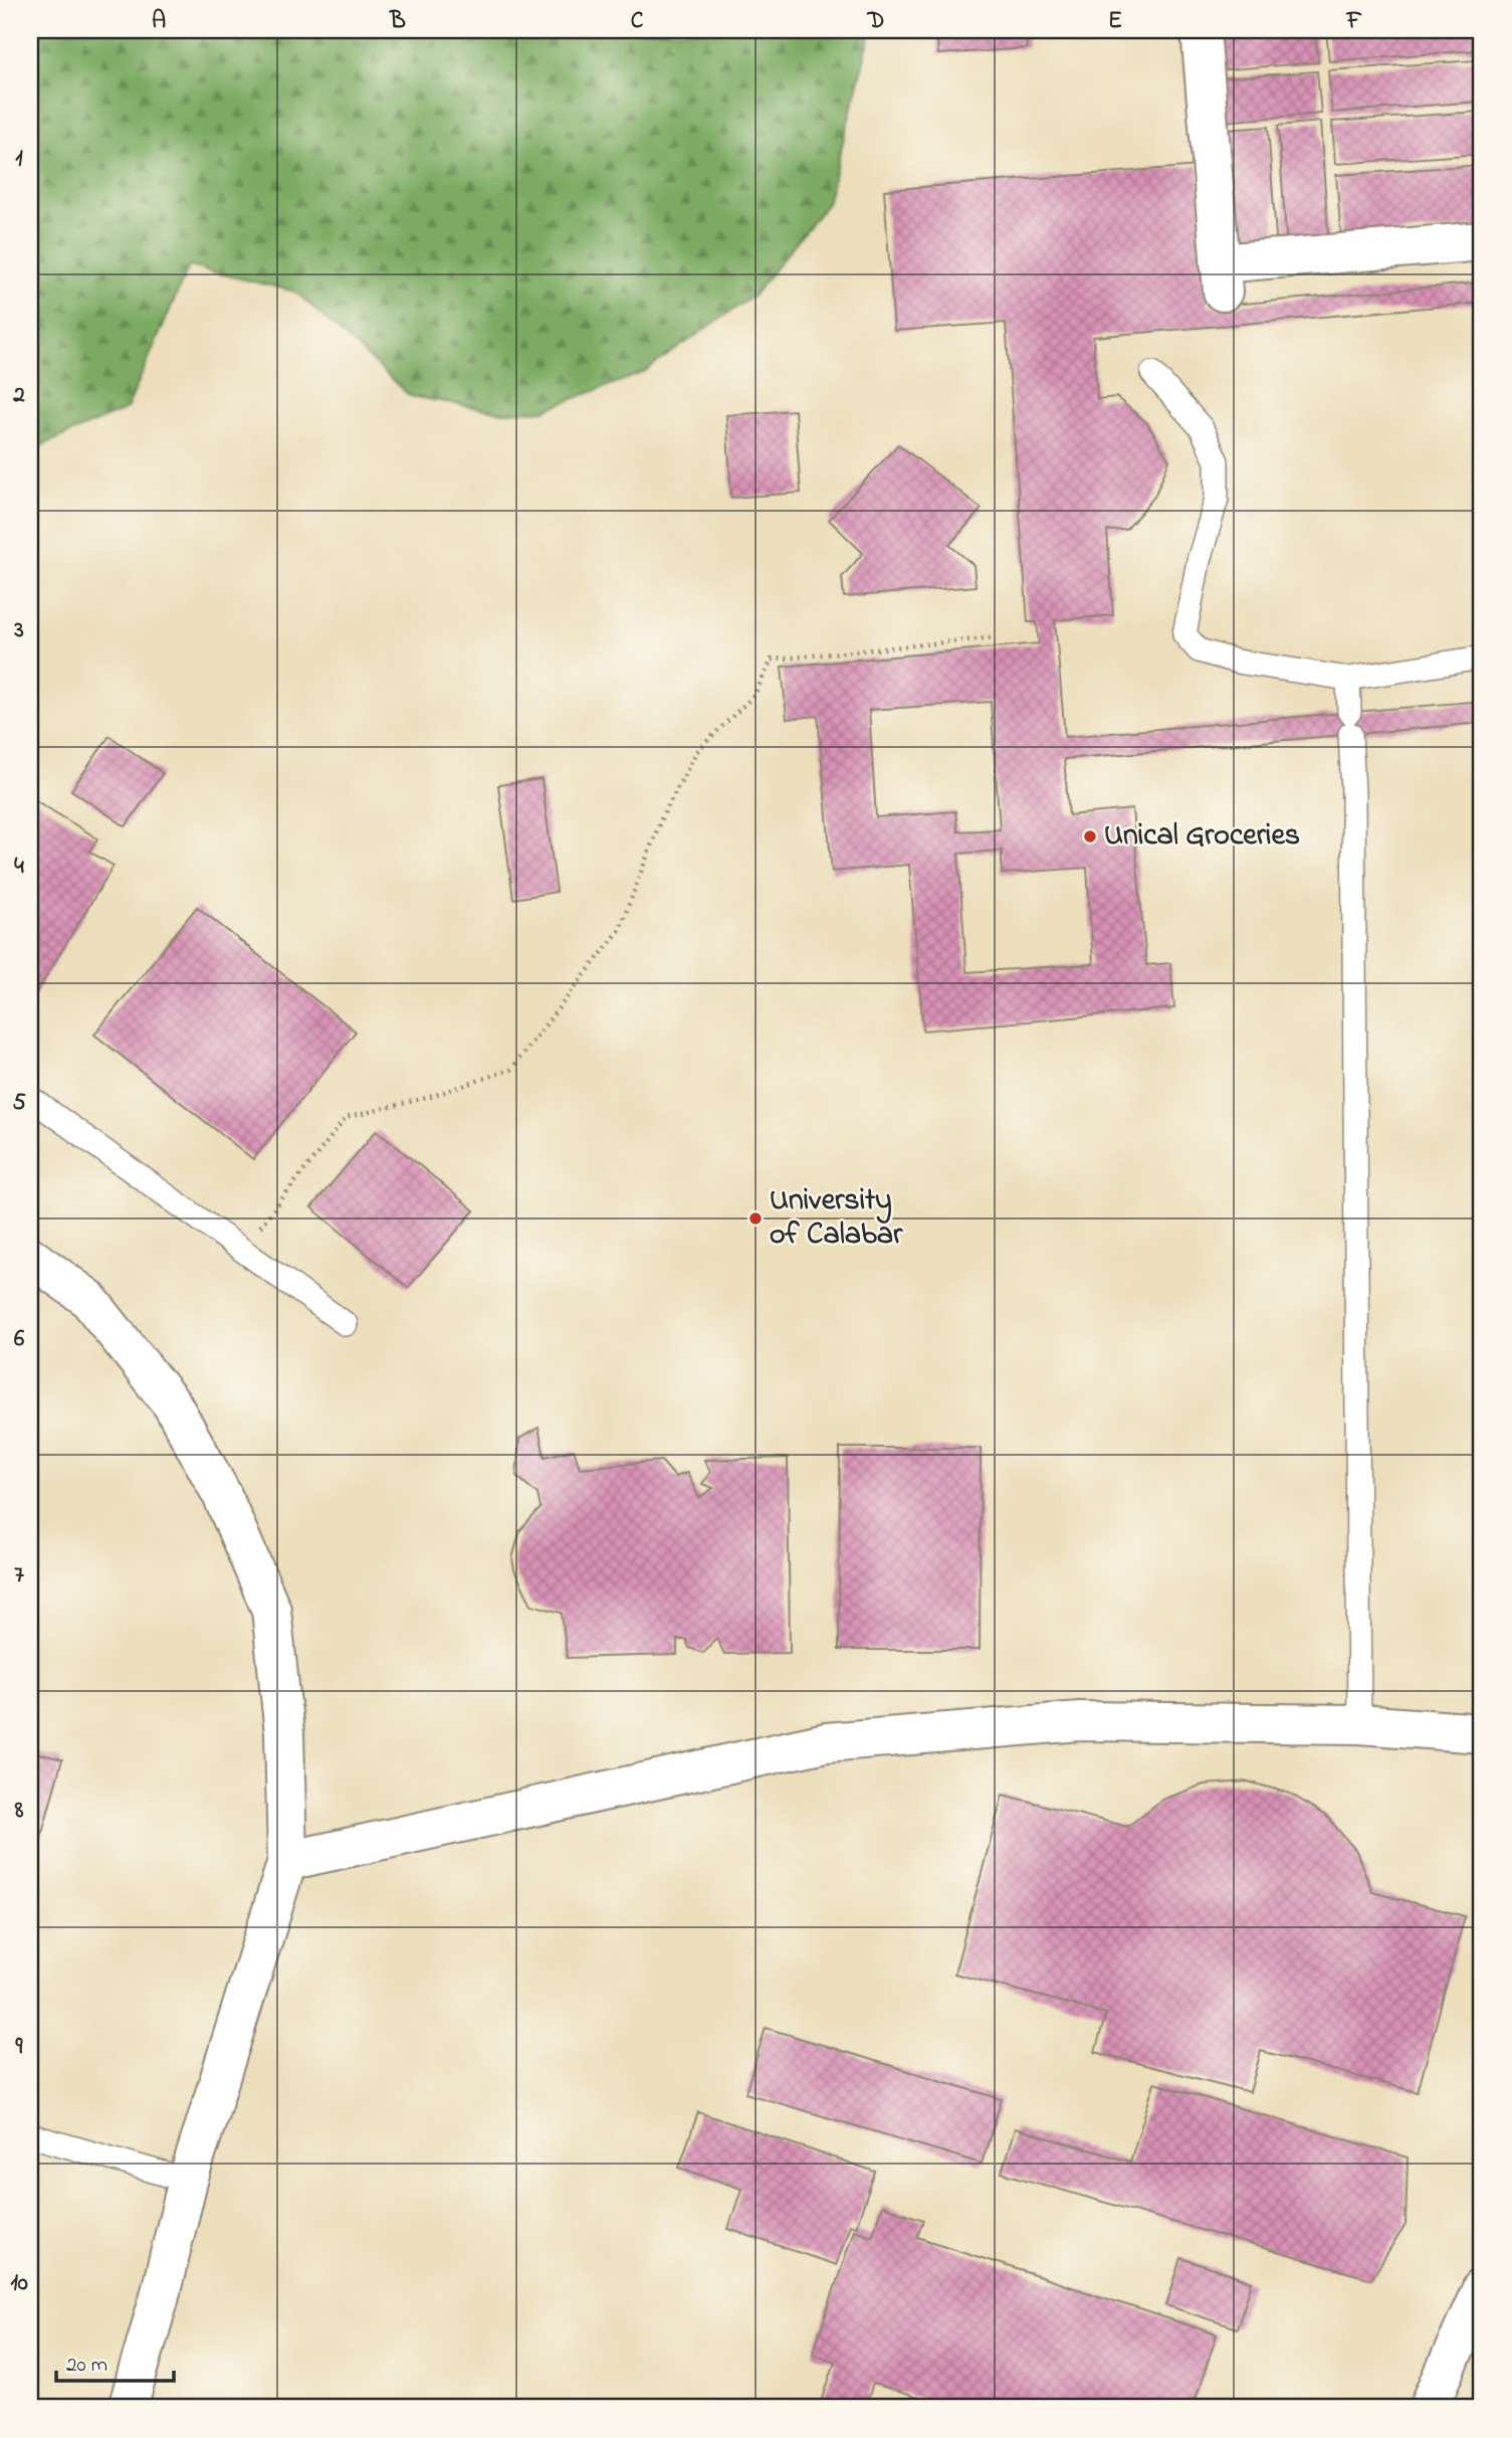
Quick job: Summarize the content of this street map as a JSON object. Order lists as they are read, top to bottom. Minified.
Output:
{"places":["Unical Groceries","University of Calabar"],"scale_bar":"20 m","grid":{"columns":["A","B","C","D","E","F"],"rows":["1","2","3","4","5","6","7","8","9","10"]}}
